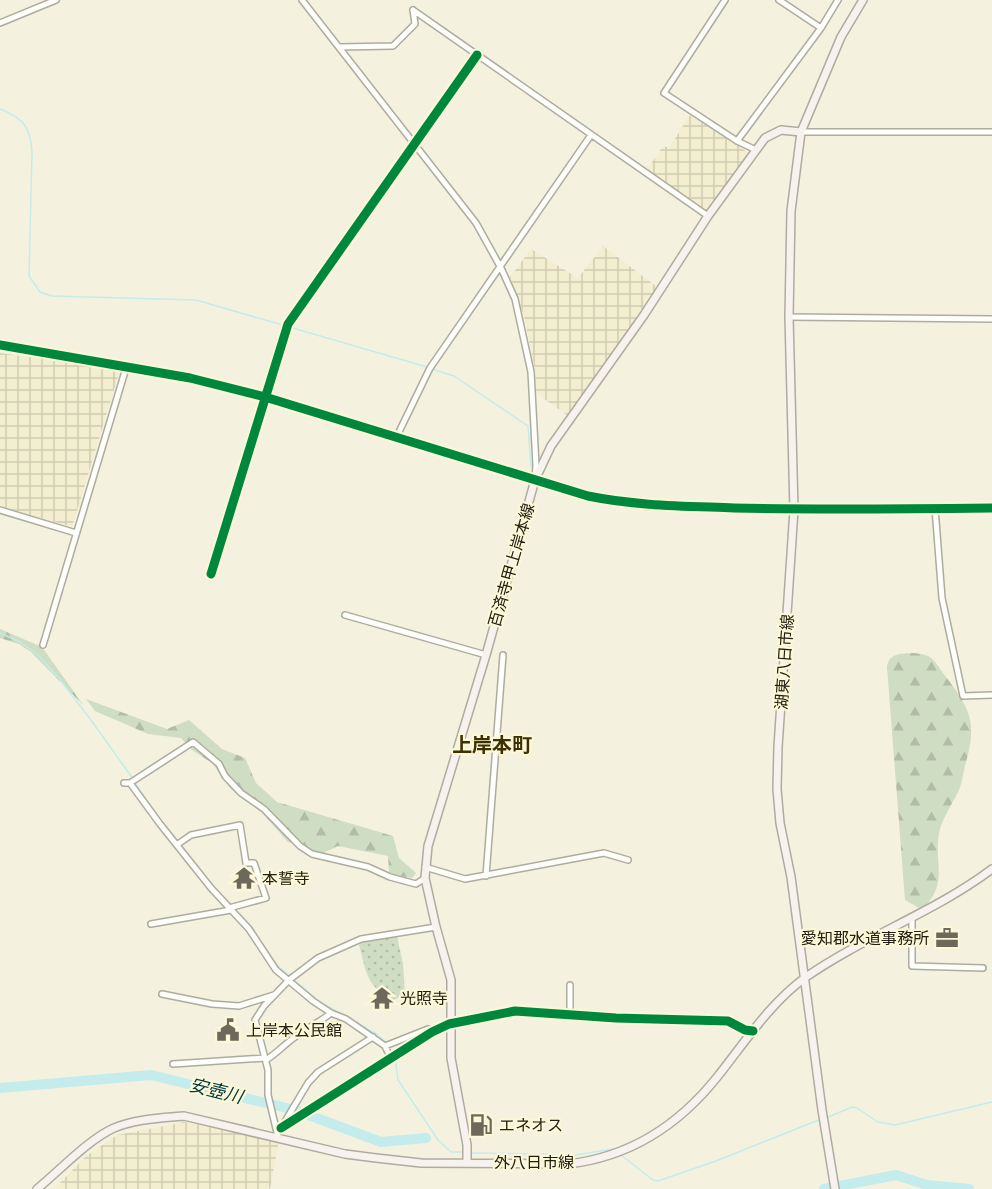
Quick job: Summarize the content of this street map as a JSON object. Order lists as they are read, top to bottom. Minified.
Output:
{"streets":{"main road":["百済寺甲上岸本線","湖東八日市線","外八日市線"]},"crossings":[["百済寺甲上岸本線","湖東八日市線"],["百済寺甲上岸本線","外八日市線"],["湖東八日市線","外八日市線"]],"districts":["上岸本町"],"water":["安壺川"],"places":{"temple":["本誓寺","光照寺"],"office":["愛知郡水道事務所"],"public building":["上岸本公民館"],"fuel station":["エネオス"]}}
